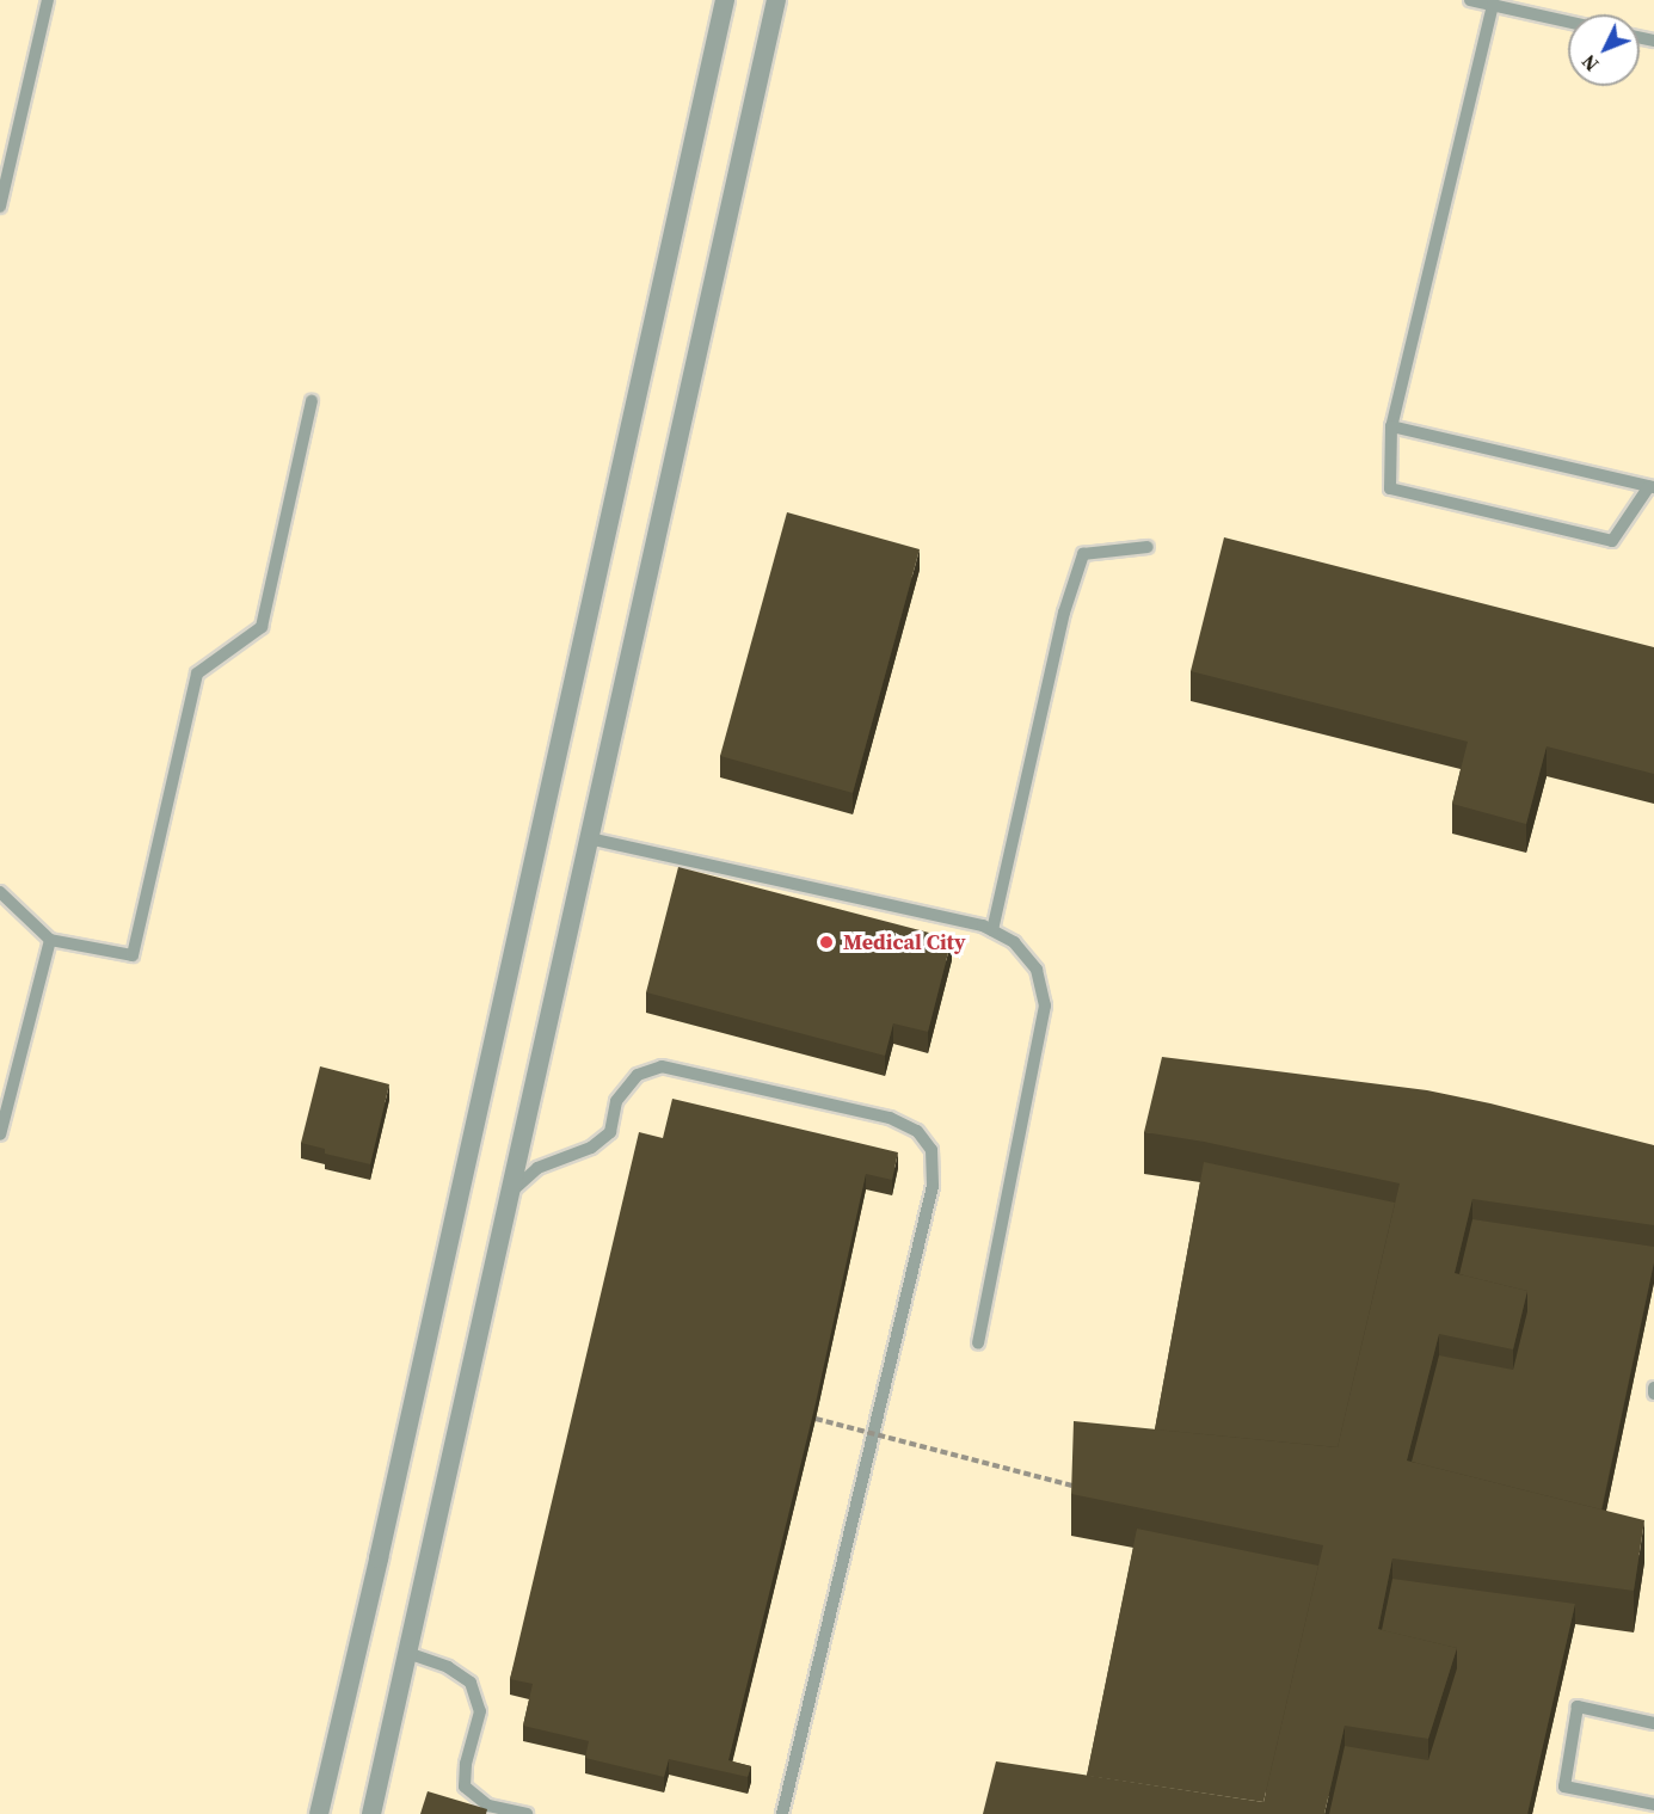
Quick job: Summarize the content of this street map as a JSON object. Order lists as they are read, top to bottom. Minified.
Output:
{"places":["Medical City"],"north":"bottom left"}
